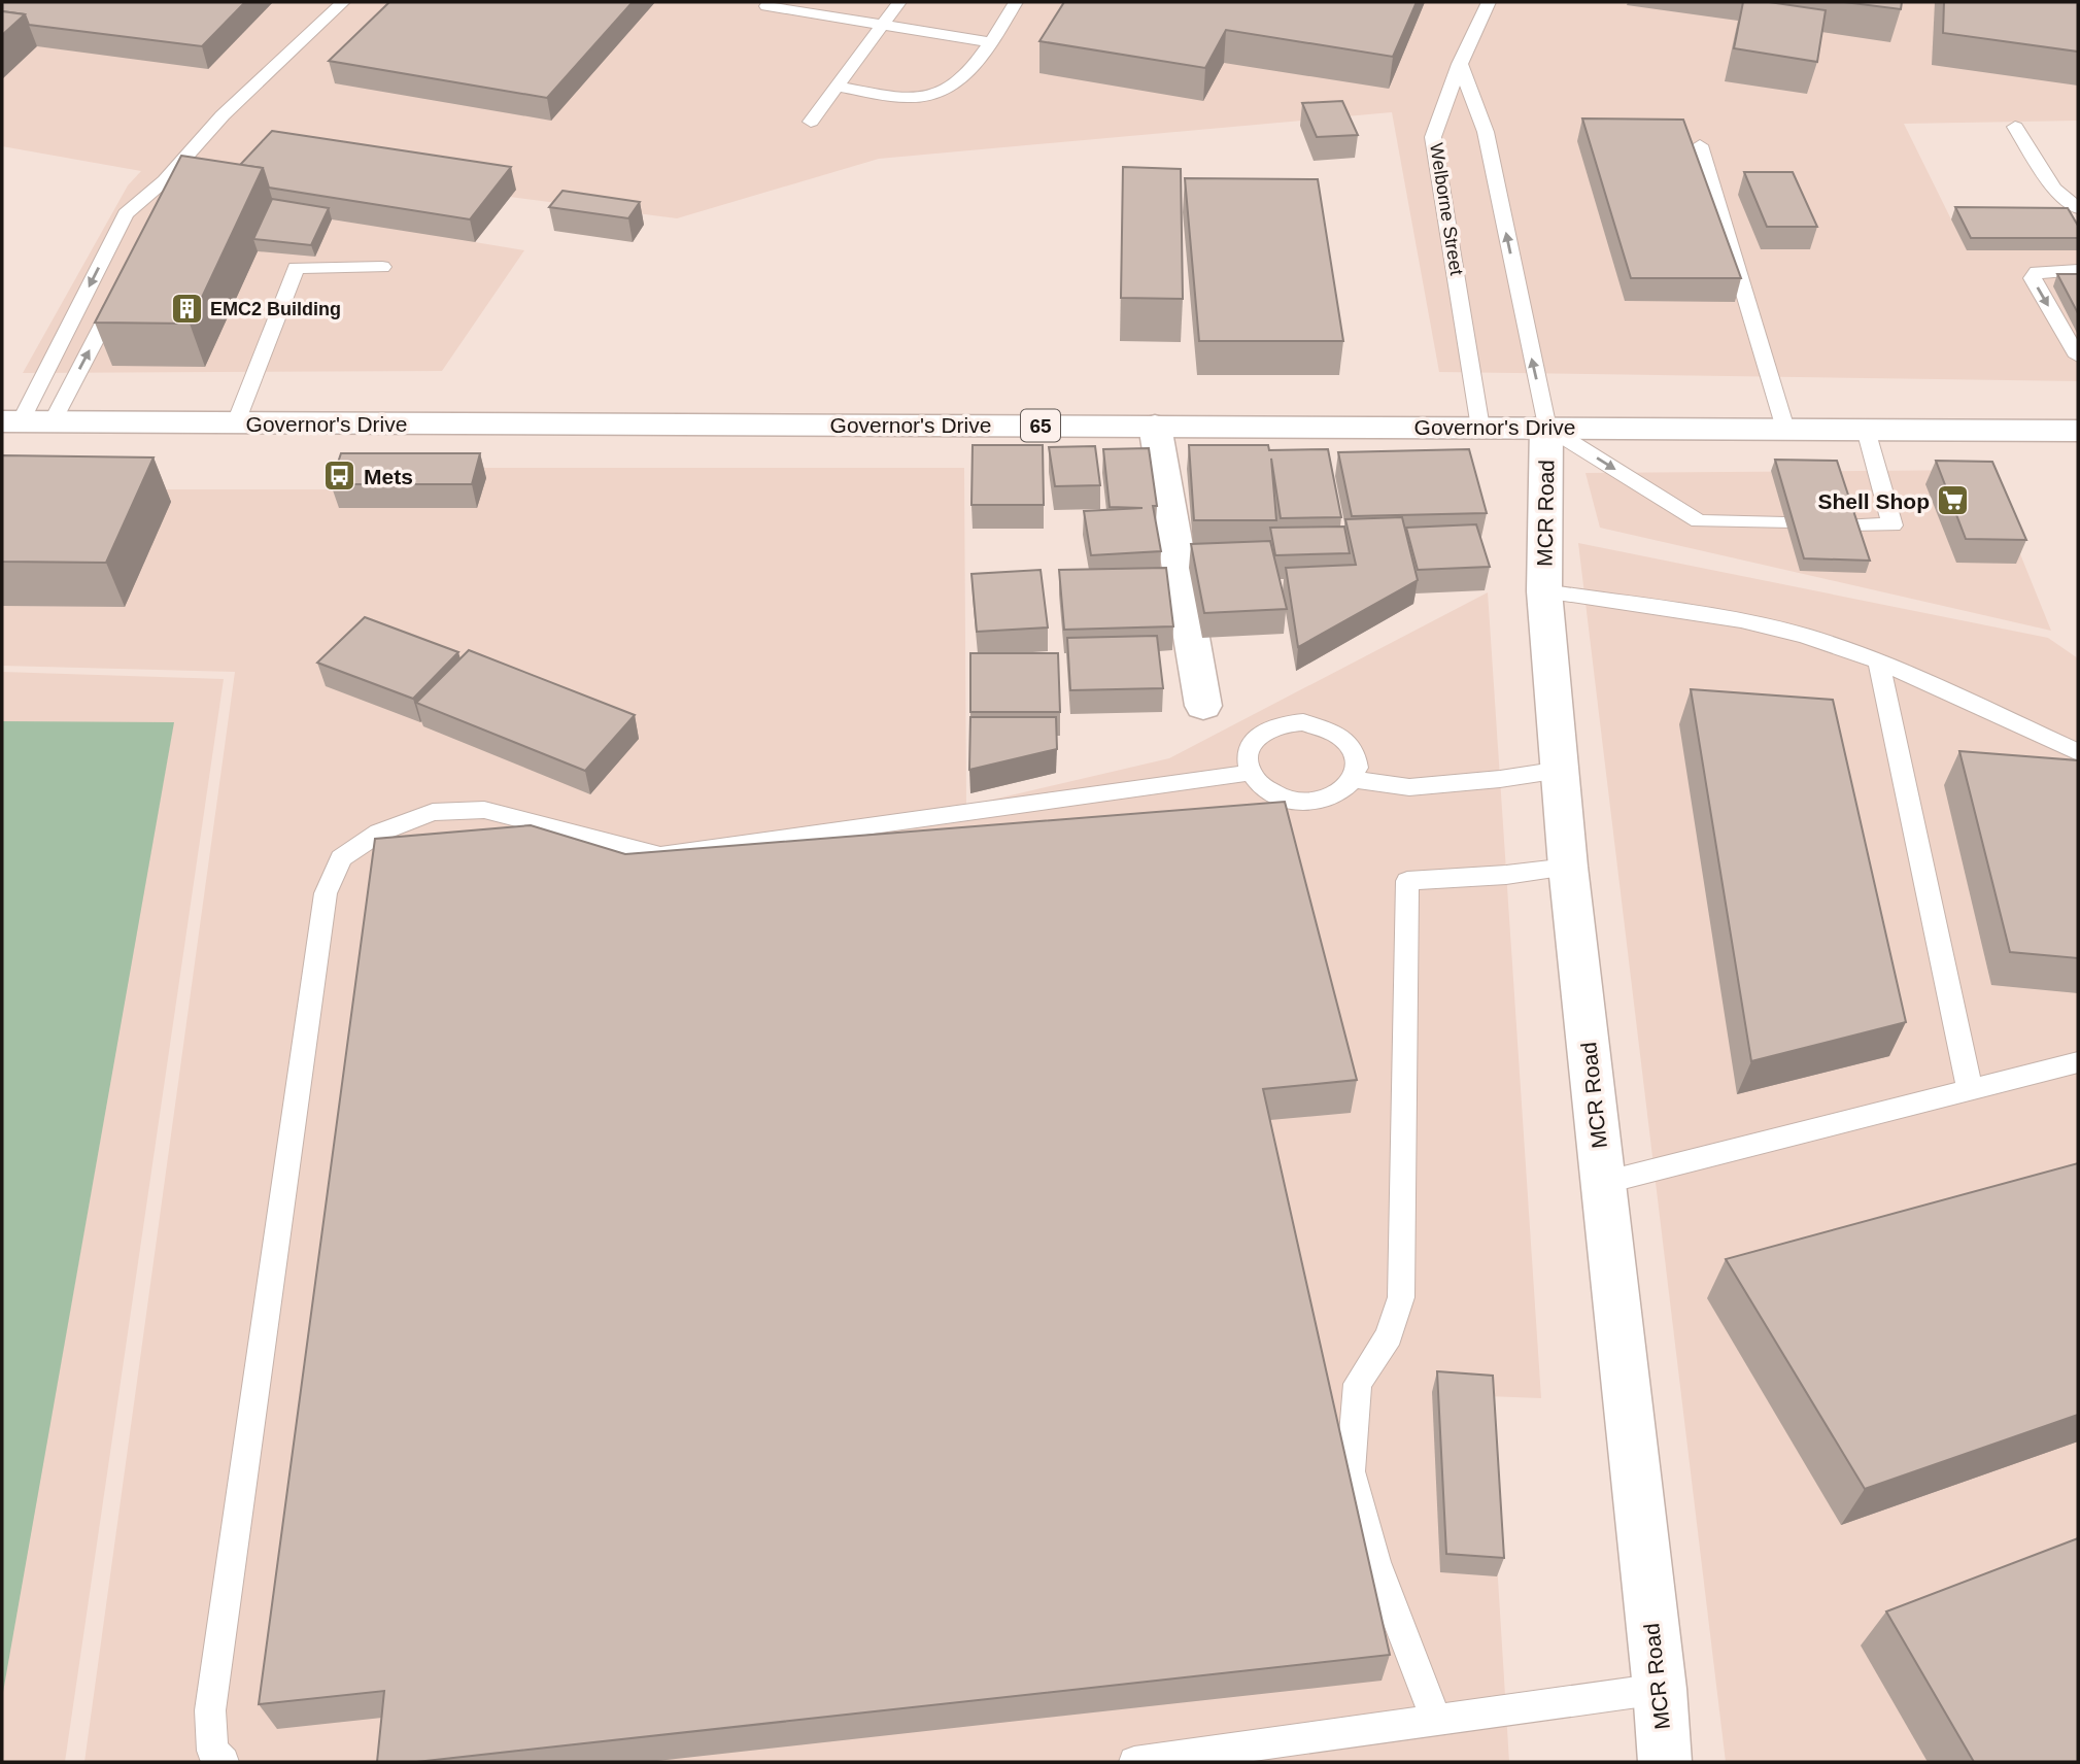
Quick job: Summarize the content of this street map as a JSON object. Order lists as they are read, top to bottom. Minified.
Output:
{"streets":{"main road":["Governor's Drive","65","MCR Road"],"lane":["Welborne Street"]},"crossings":[["Welborne Street","Governor's Drive"],["Governor's Drive","MCR Road"]],"places":{"building":["EMC2 Building"],"bus stop":["Mets"],"supermarket":["Shell Shop"]}}
